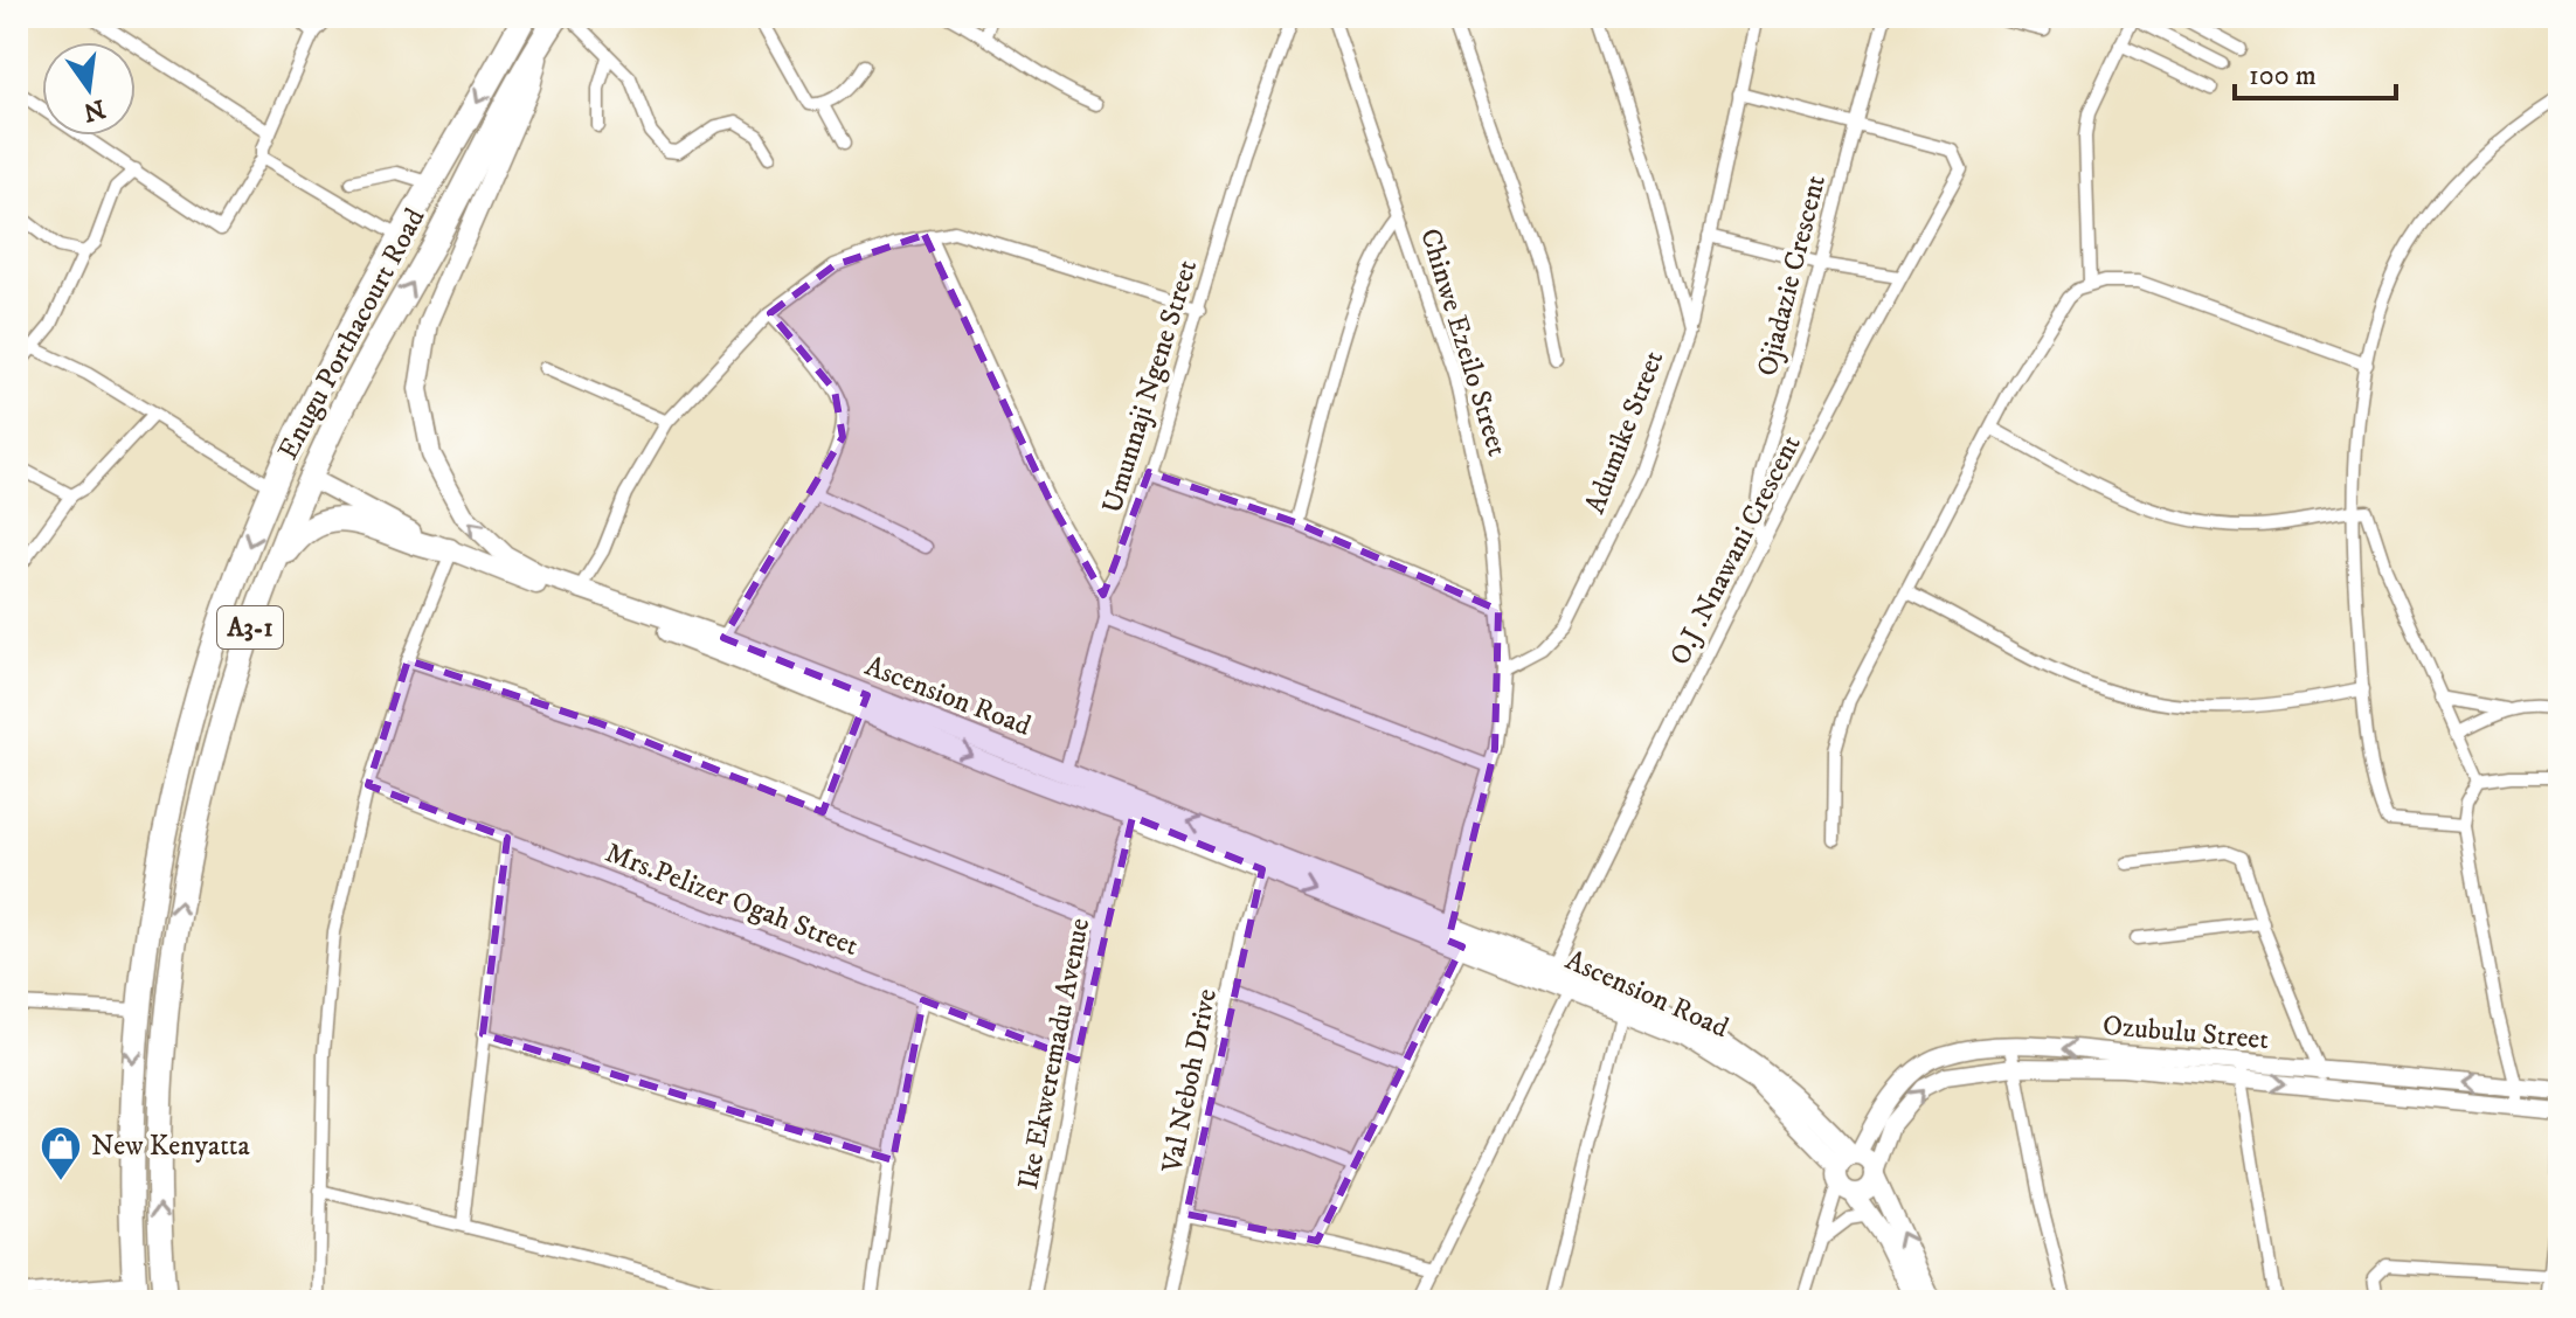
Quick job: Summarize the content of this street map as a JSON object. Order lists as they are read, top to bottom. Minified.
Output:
{"streets":{"highway":["Enugu Porthacourt Road","A3-1"],"main road":["Ascension Road","Ozubulu Street"],"street":["Ojiadazie Crescent","Chinwe Ezeilo Street","Umunnaji Ngene Street","Adumike Street","O.J .Nnawani Crescent","Mrs.Pelizer Ogah Street","Ike Ekweremadu Avenue","Val Neboh Drive"]},"crossings":[["Ojiadazie Crescent","O.J .Nnawani Crescent"],["Enugu Porthacourt Road","Ascension Road"],["Chinwe Ezeilo Street","Adumike Street"],["Chinwe Ezeilo Street","Ascension Road"],["O.J .Nnawani Crescent","Ascension Road"],["Ascension Road","Ozubulu Street"],["Ascension Road","Ike Ekweremadu Avenue"],["Ascension Road","Val Neboh Drive"],["Mrs.Pelizer Ogah Street","Ike Ekweremadu Avenue"]],"places":{"shop":["New Kenyatta"]},"scale_bar":"100 m","north":"bottom"}
